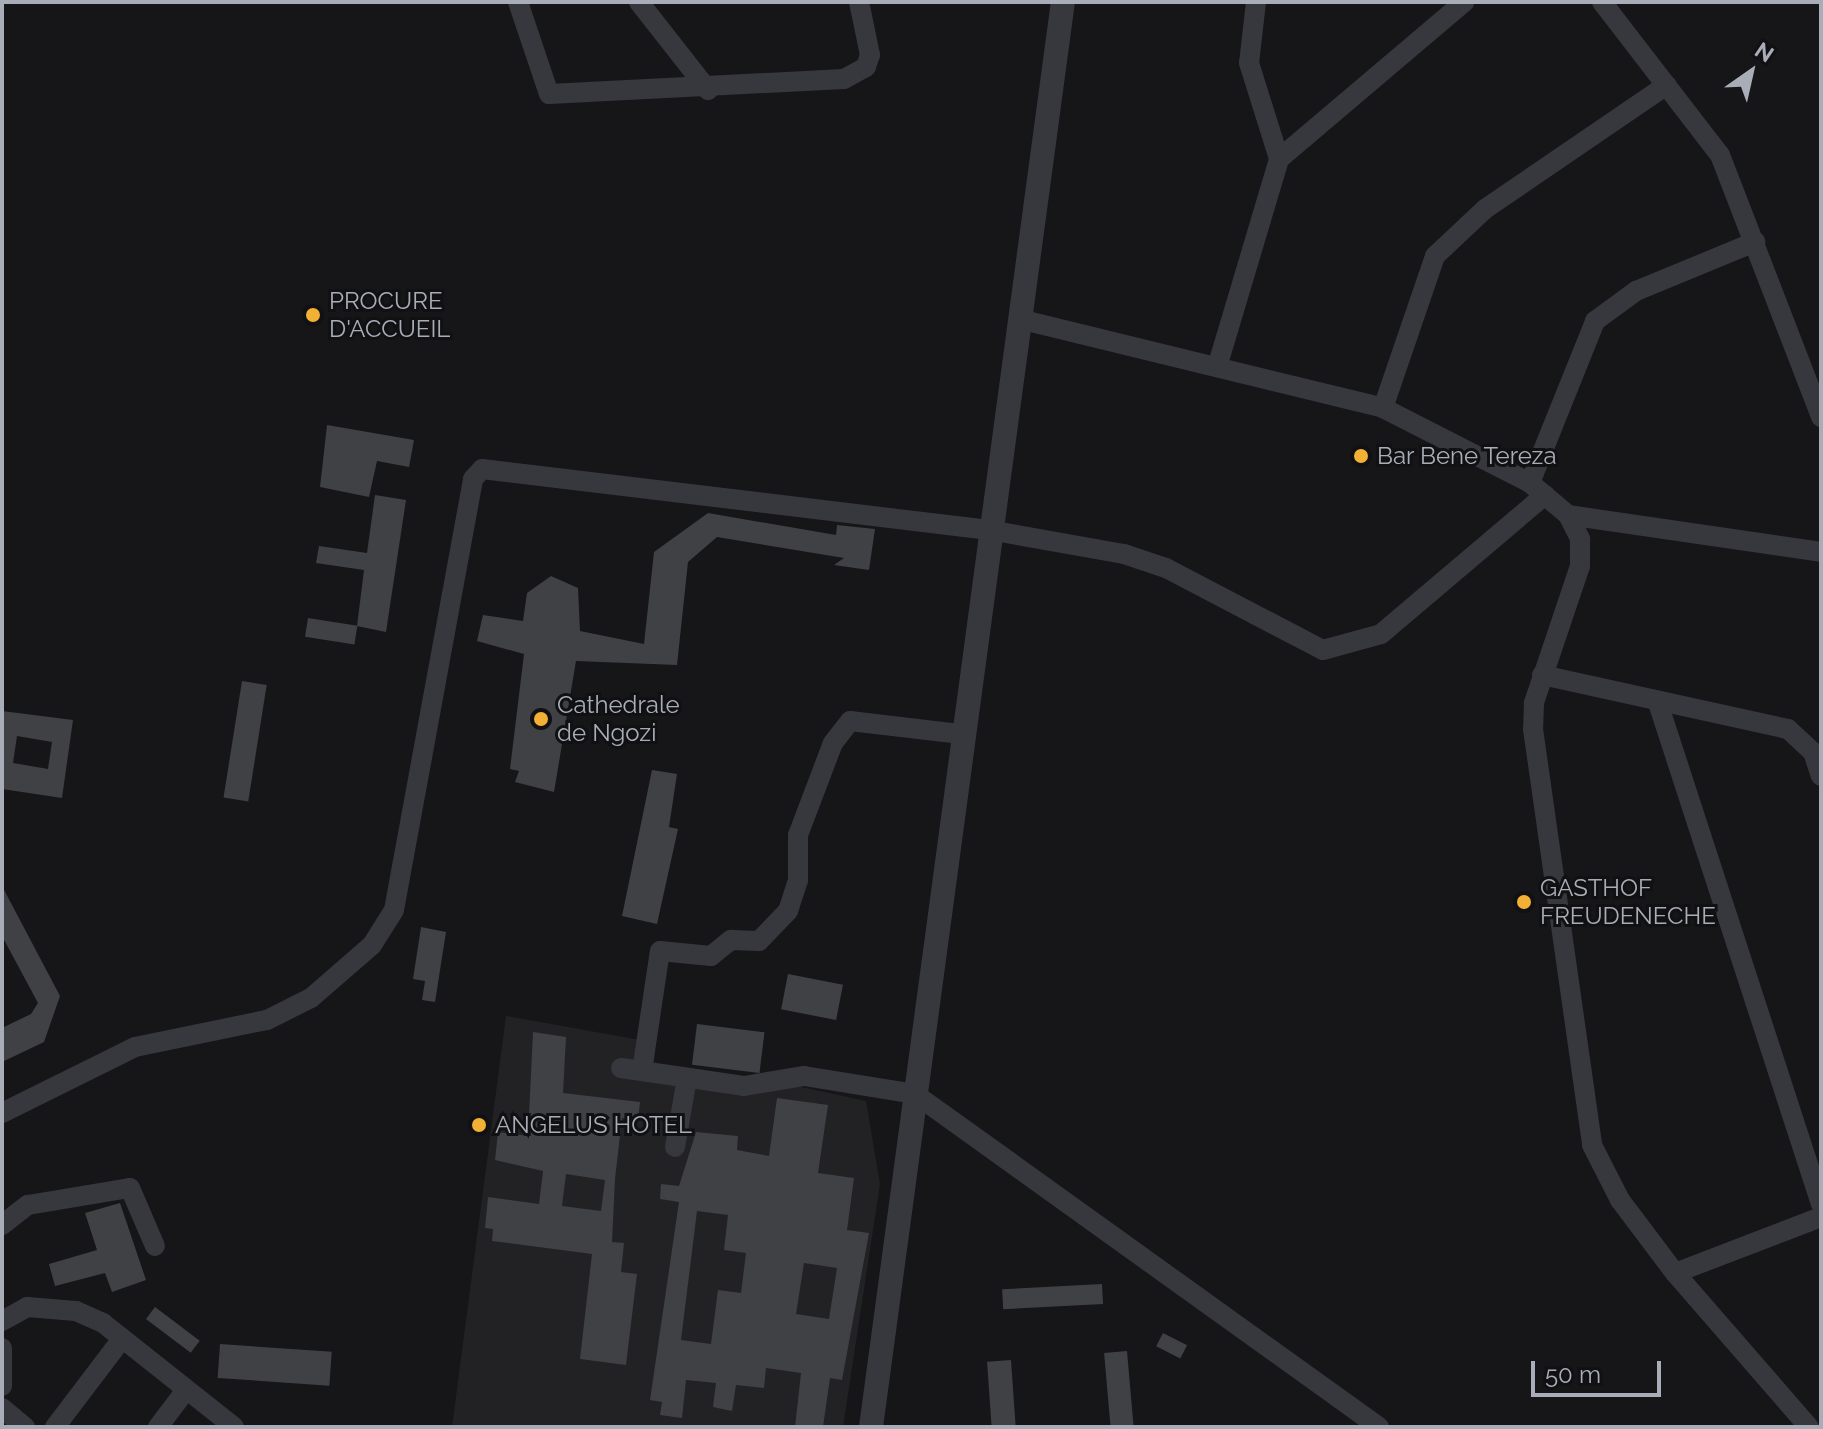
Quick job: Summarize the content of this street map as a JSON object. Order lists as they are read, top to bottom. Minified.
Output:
{"places":["PROCURE D'ACCUEIL","Bar Bene Tereza","Cathedrale de Ngozi","GASTHOF FREUDENECHE","ANGELUS HOTEL"],"scale_bar":"50 m","north":"top right"}
